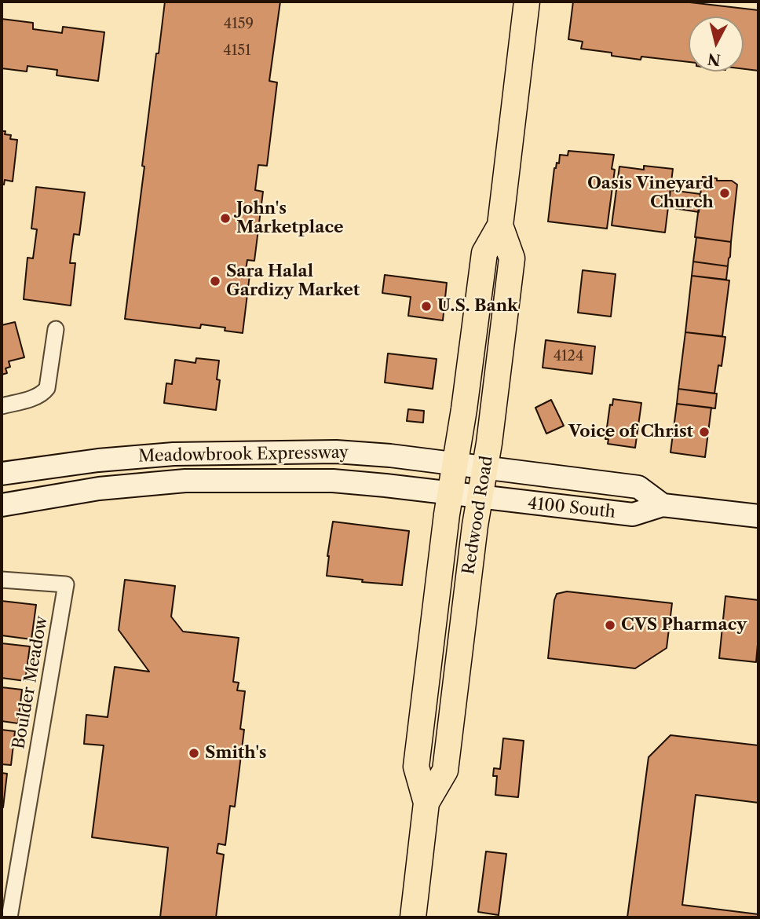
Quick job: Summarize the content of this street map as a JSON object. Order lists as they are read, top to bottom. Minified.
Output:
{"streets":{"main road":["Meadowbrook Expressway","4100 South","Redwood Road"],"street":["Boulder Meadow"]},"crossings":[["Meadowbrook Expressway","4100 South"],["Meadowbrook Expressway","Redwood Road"],["4100 South","Redwood Road"]],"places":["Oasis Vineyard Church","John's Marketplace","Sara Halal Gardizy Market","U.S. Bank","Voice of Christ","CVS Pharmacy","Smith's"],"house_numbers":["4159","4151","4124"],"north":"bottom"}
